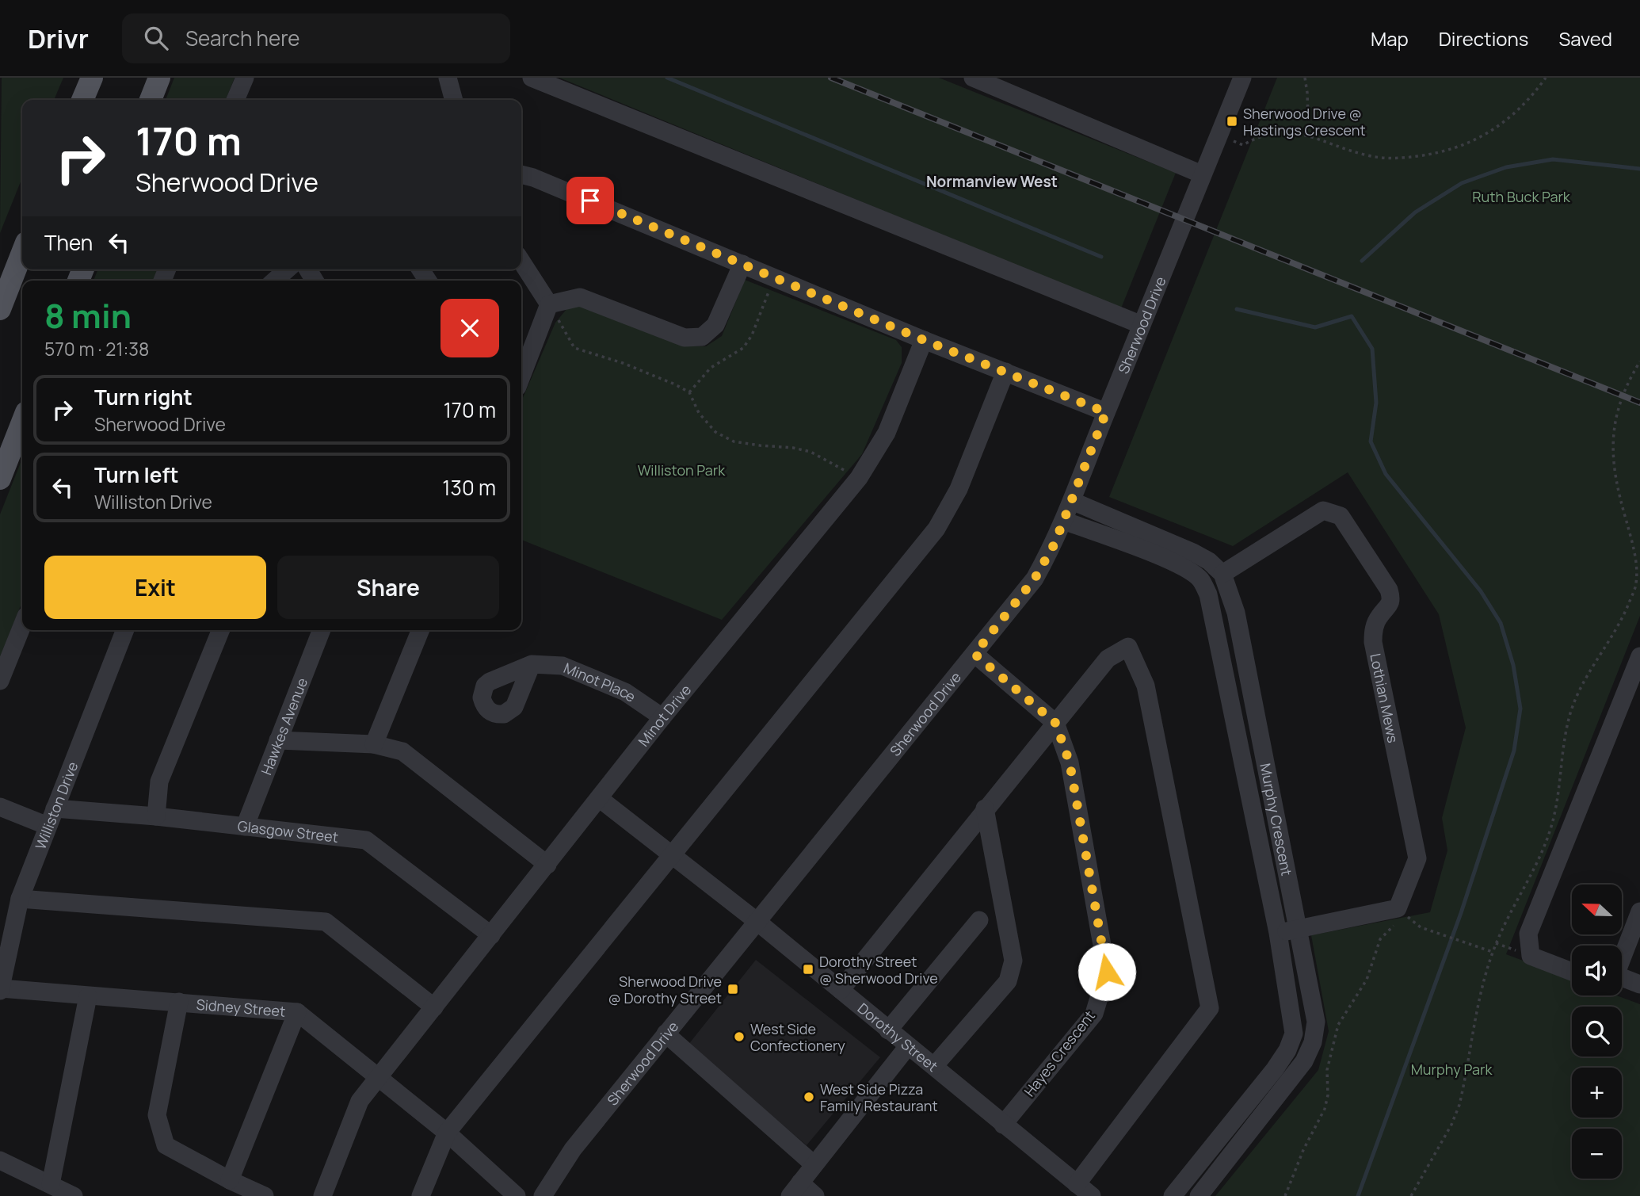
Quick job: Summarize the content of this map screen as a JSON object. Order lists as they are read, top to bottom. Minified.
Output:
{"streets":{"street":["Sherwood Drive","Minot Place","Lothian Mews","Minot Drive","Hawkes Avenue","Williston Drive","Murphy Crescent","Glasgow Street","Sidney Street","Dorothy Street","Hayes Crescent"]},"crossings":[["Sherwood Drive","Murphy Crescent"],["Sherwood Drive","Dorothy Street"],["Sherwood Drive","Hayes Crescent"],["Minot Place","Minot Drive"],["Lothian Mews","Murphy Crescent"],["Minot Drive","Glasgow Street"],["Minot Drive","Sidney Street"],["Minot Drive","Dorothy Street"],["Hawkes Avenue","Glasgow Street"],["Williston Drive","Glasgow Street"],["Williston Drive","Sidney Street"],["Dorothy Street","Hayes Crescent"]],"districts":["Normanview West"],"parks":["Ruth Buck Park","Williston Park","Murphy Park"],"places":{"transit":["Sherwood Drive @ Hastings Crescent","Dorothy Street @ Sherwood Drive","Sherwood Drive @ Dorothy Street"],"other":["West Side Confectionery","West Side Pizza Family Restaurant"]},"north":"left","page":{"header":"Drivr","search":"Search here","nav":["Map","Directions","Saved"],"turn":["170 m","Sherwood Drive"],"then":"Then","heading":["8 min","570 m · 21:38"],"list":[{"name":"Turn right","note":"Sherwood Drive","value":"170 m"},{"name":"Turn left","note":"Williston Drive","value":"130 m"}],"buttons":["Exit","Share"],"map_buttons":["+","−"]}}
